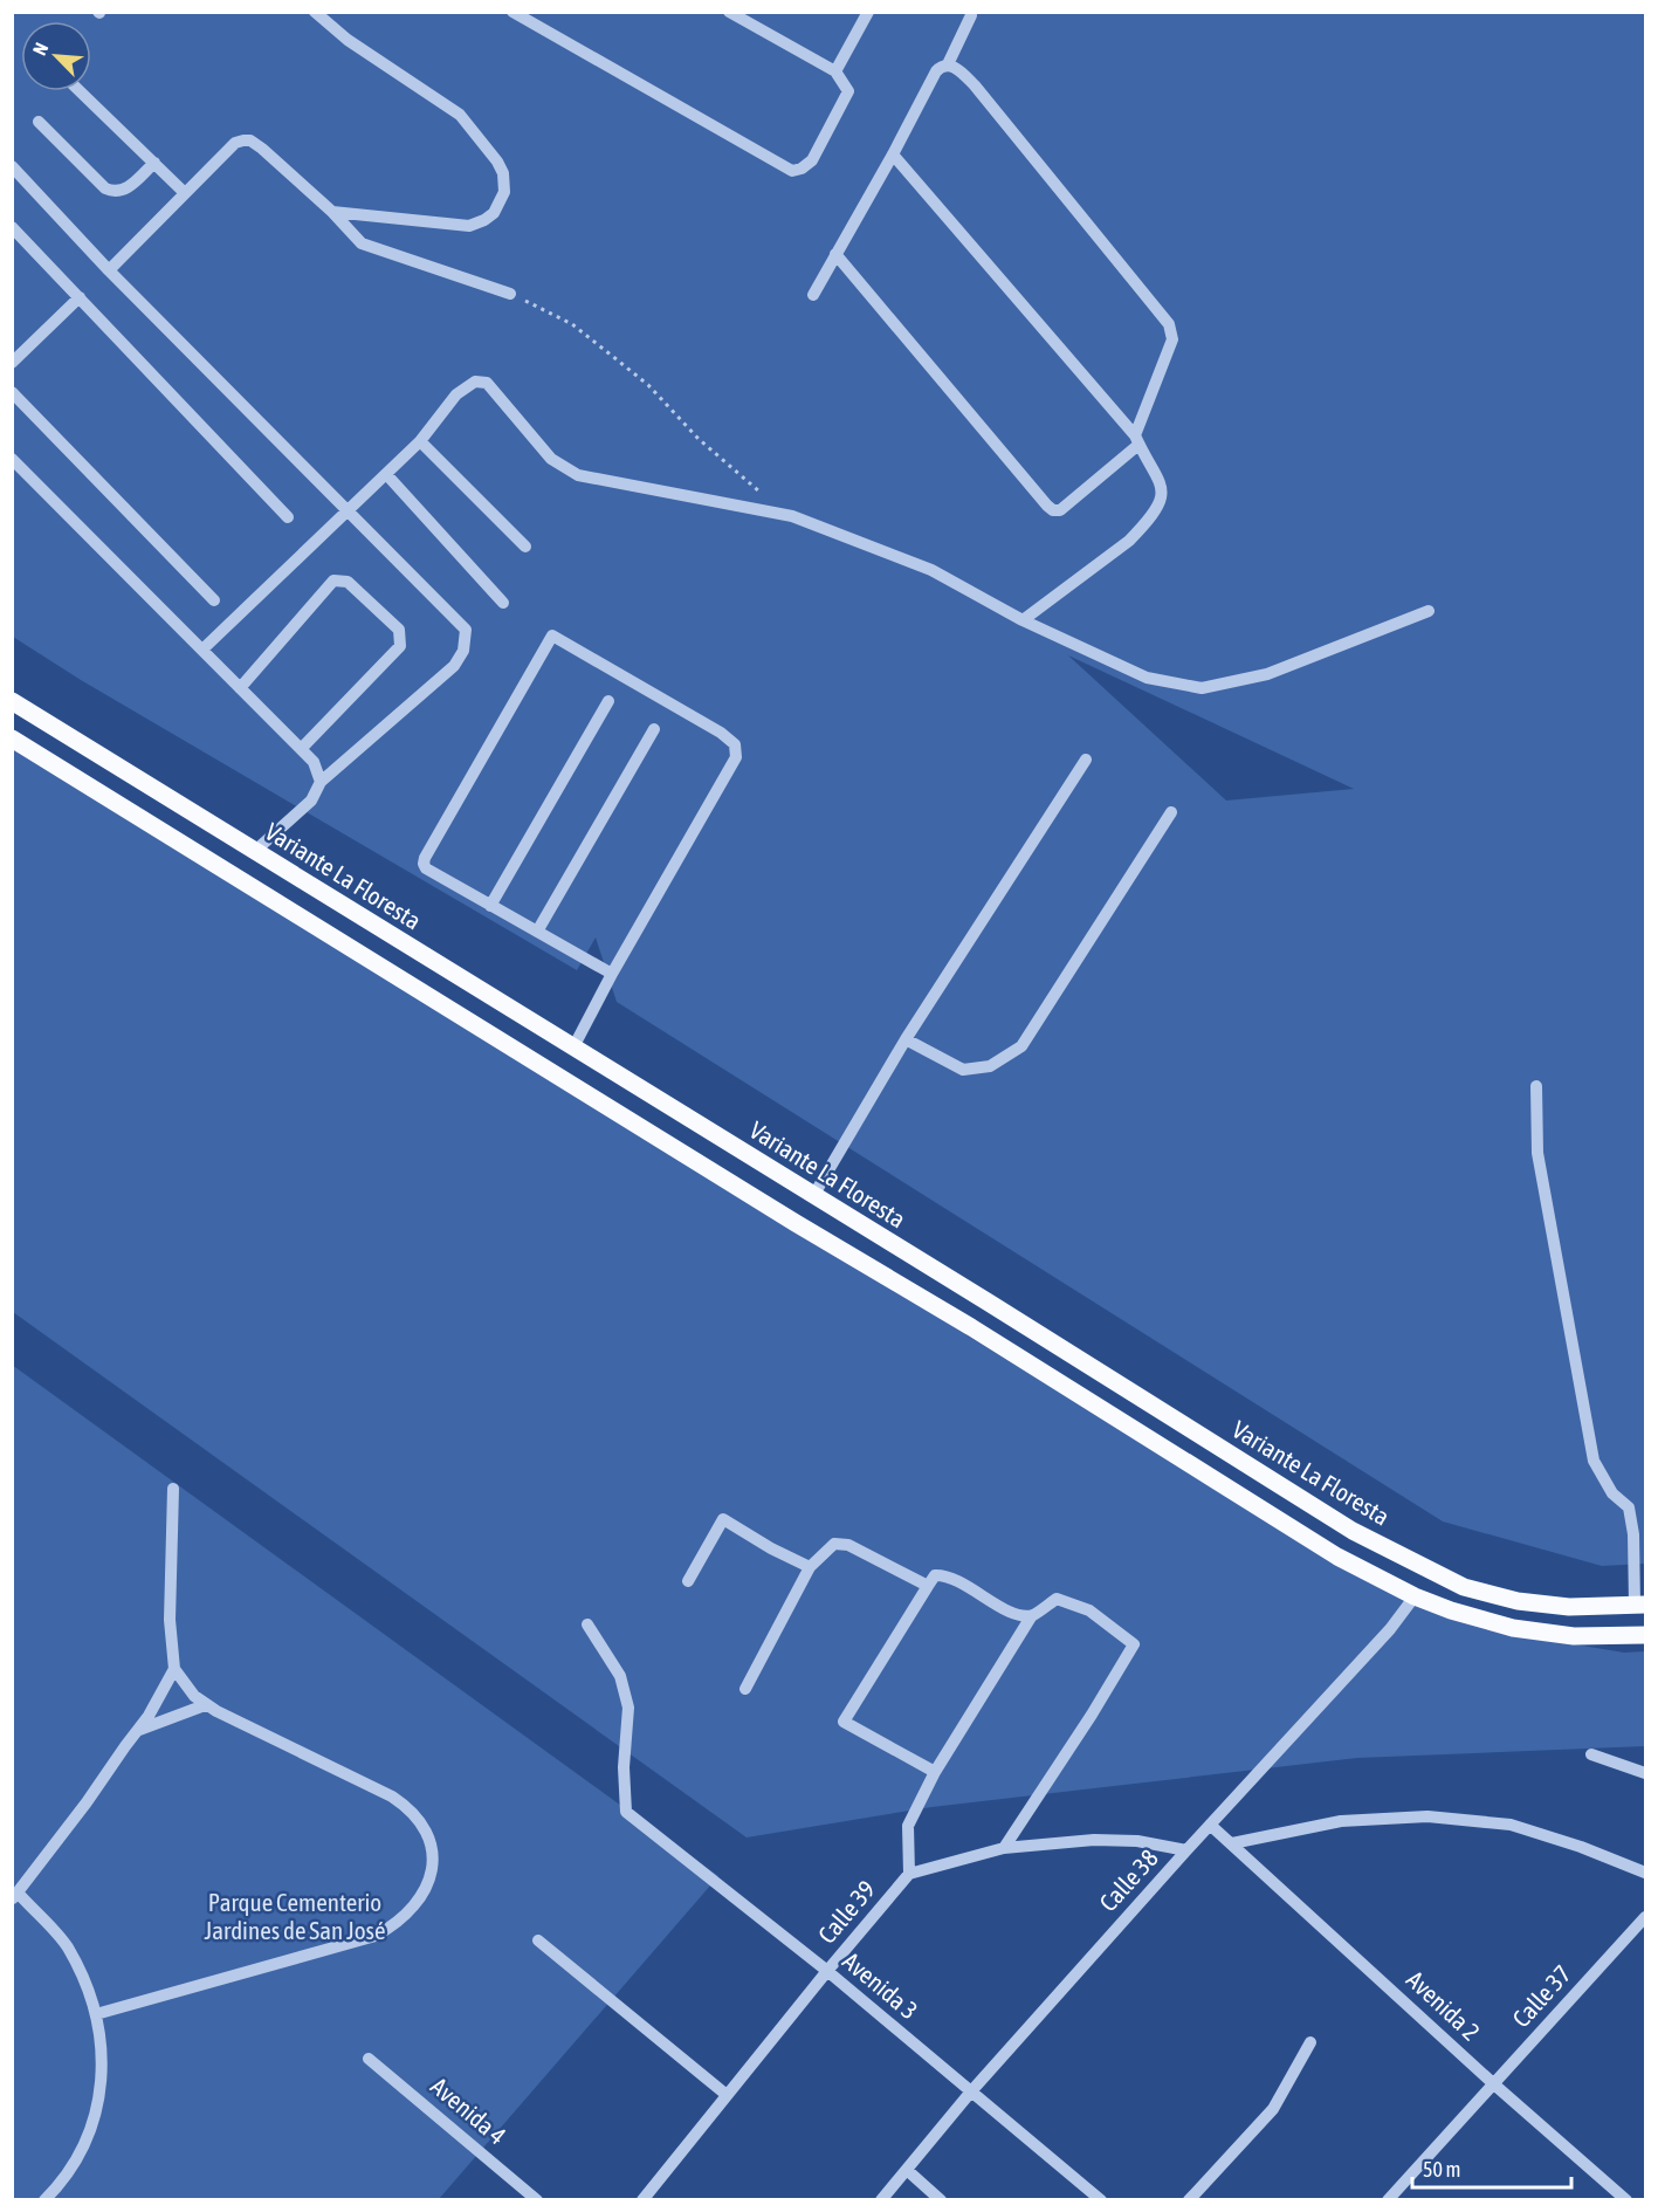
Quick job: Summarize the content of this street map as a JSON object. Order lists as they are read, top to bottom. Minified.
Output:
{"streets":{"main road":["Variante La Floresta"],"street":["Calle 38","Calle 39","Avenida 3","Calle 37","Avenida 2","Avenida 4"]},"crossings":[["Calle 38","Calle 39"],["Calle 38","Avenida 3"],["Calle 39","Avenida 3"],["Calle 37","Avenida 2"]],"parks":["Parque Cementerio Jardines de San José"],"scale_bar":"50 m","north":"top left"}
